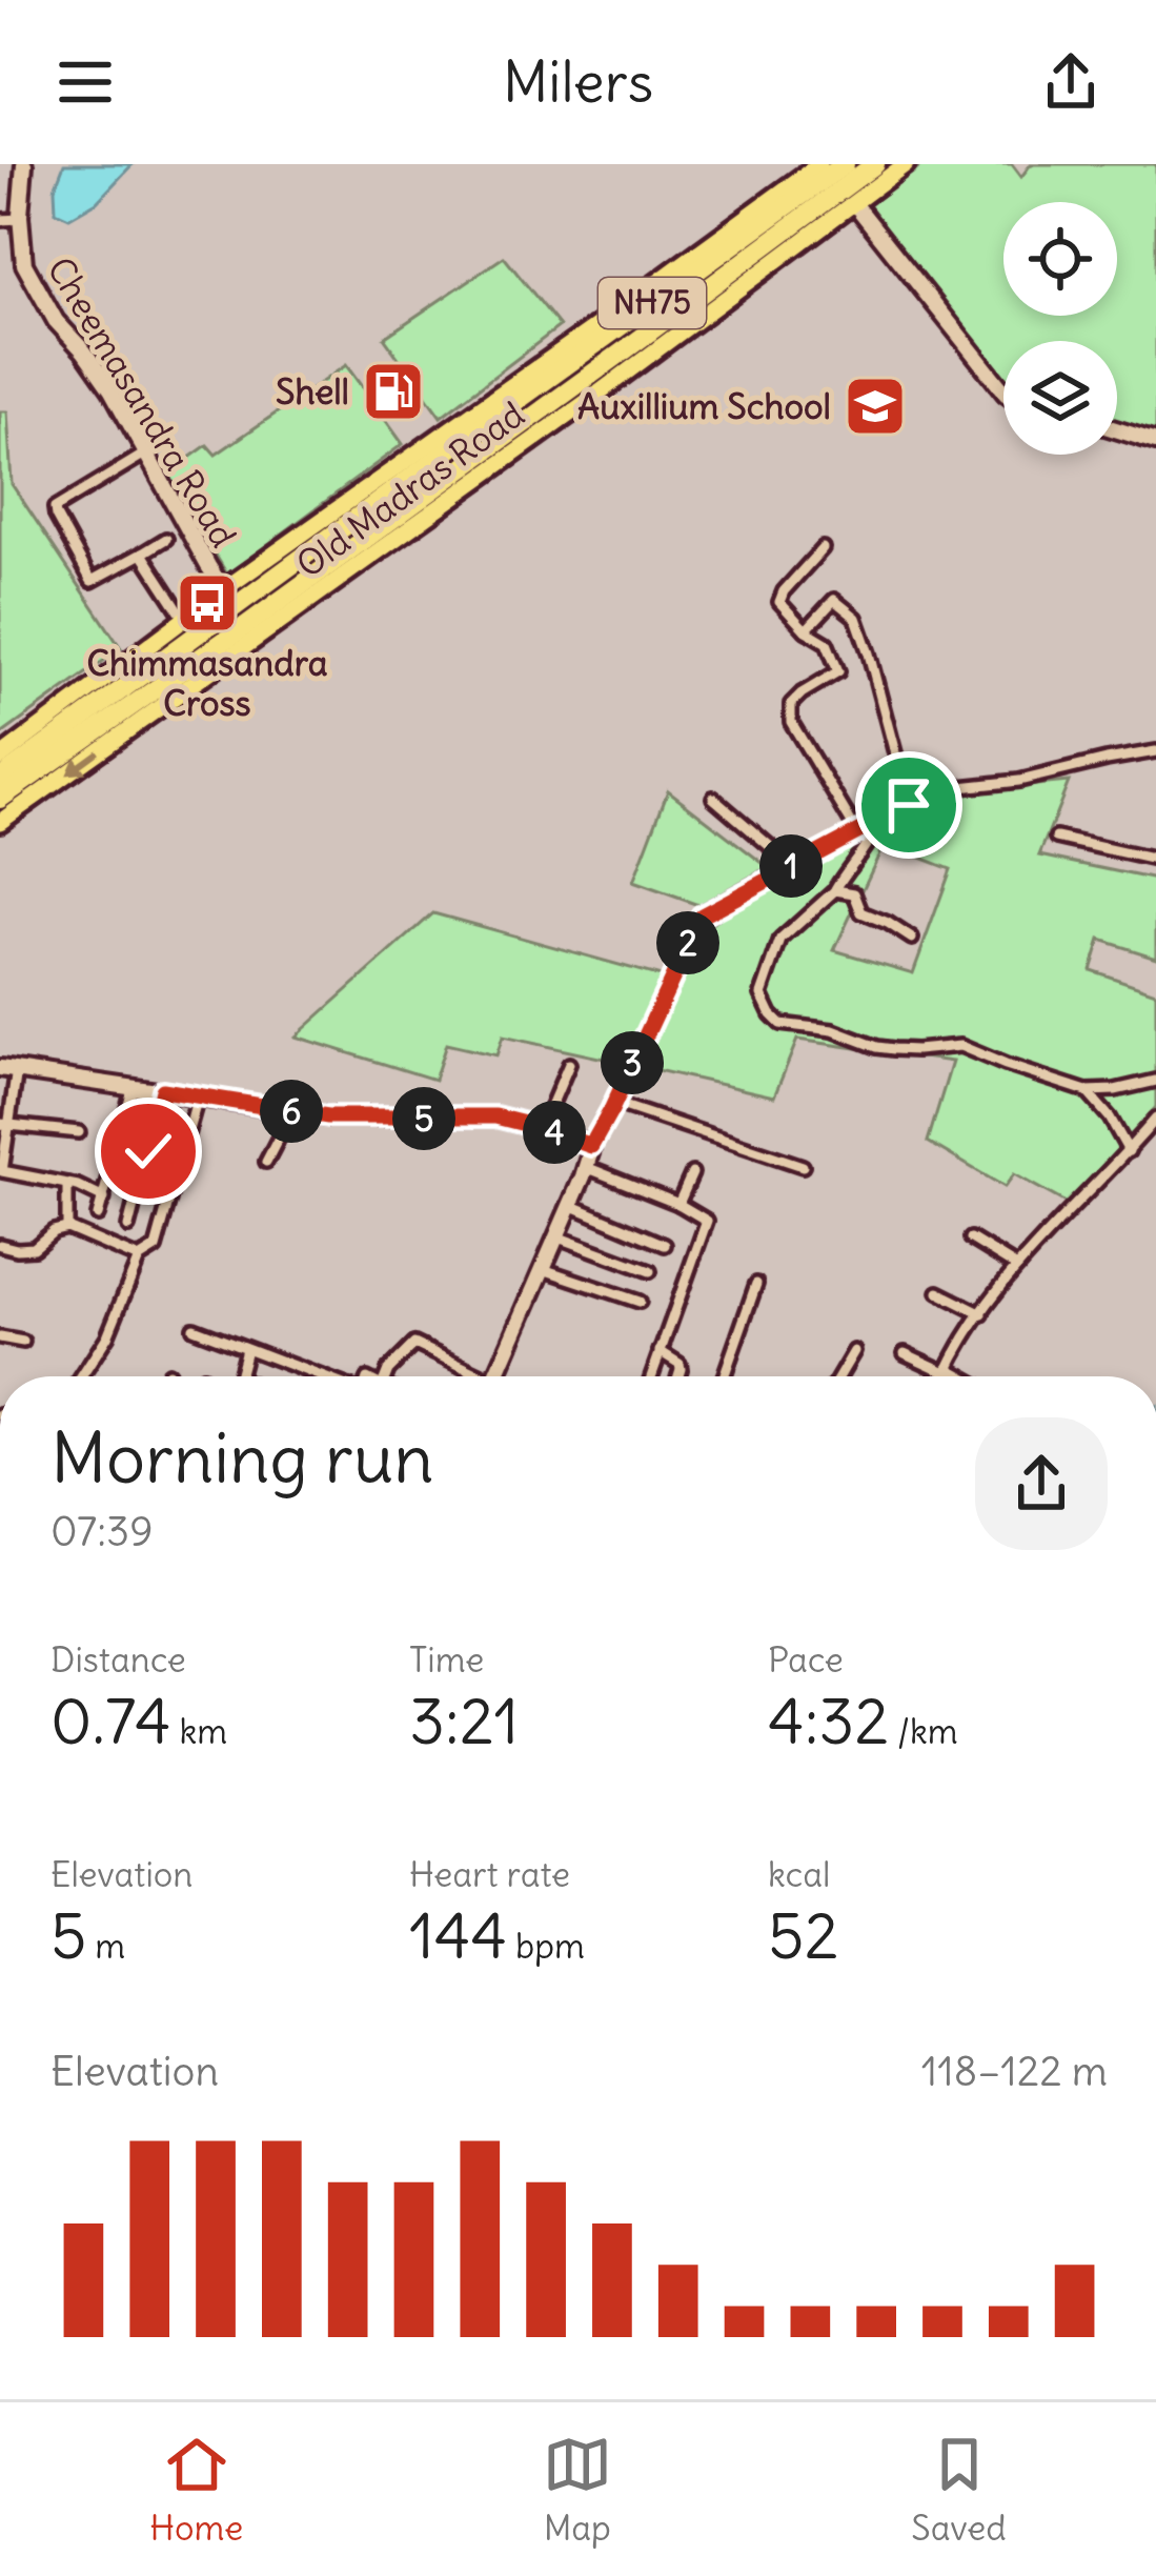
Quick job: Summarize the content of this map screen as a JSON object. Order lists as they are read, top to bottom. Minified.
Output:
{"streets":{"highway":["NH75","Old Madras Road"],"street":["Cheemasandra Road"]},"crossings":[["NH75","Cheemasandra Road"],["NH75","Old Madras Road"],["Cheemasandra Road","Old Madras Road"]],"places":{"fuel station":["Shell"],"school or university":["Auxillium School"],"bus stop":["Chimmasandra Cross"]},"page":{"header":"Milers","pins":["1","2","3","6","5","4"],"heading":["Morning run","07:39"],"stats":[["Distance","0.74 km"],["Time","3:21"],["Pace","4:32 /km"],["Elevation","5 m"],["Heart rate","144 bpm"],["kcal","52"]],"chart":["Elevation","118–122 m"],"tabs":["Home","Map","Saved"]}}
